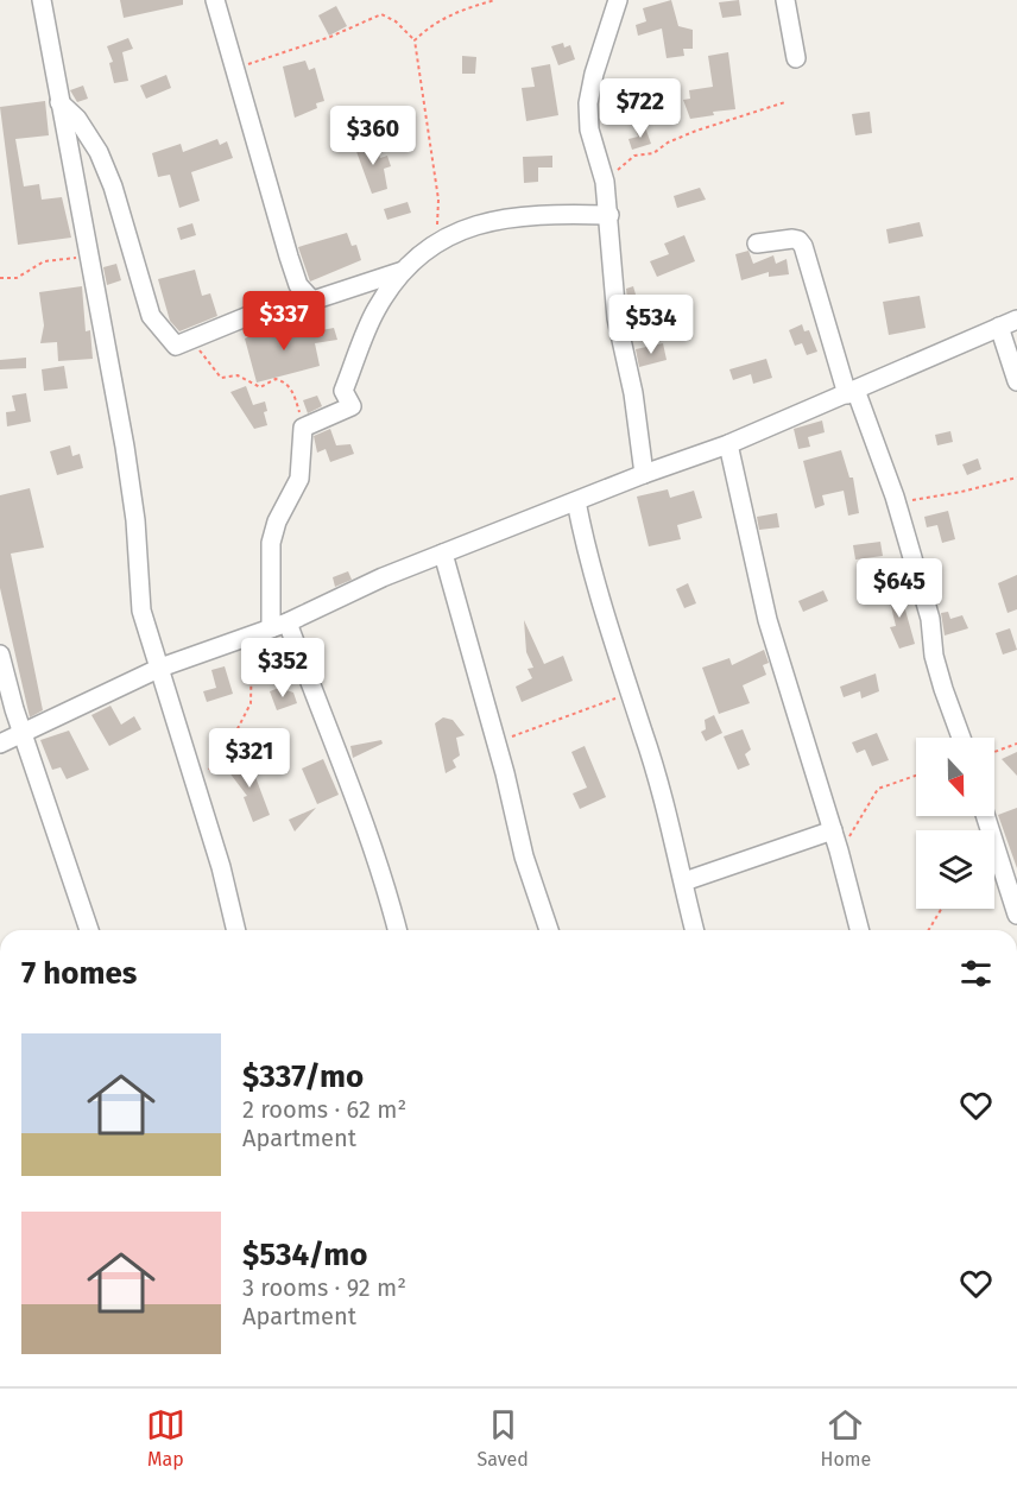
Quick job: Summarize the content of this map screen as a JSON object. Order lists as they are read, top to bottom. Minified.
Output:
{"north":"bottom","page":{"price":["$722","$360","$337","$534","$645","$352","$321"],"heading":"7 homes","list":[{"name":"$337/mo","note":"2 rooms · 62 m² · Apartment"},{"name":"$534/mo","note":"3 rooms · 92 m² · Apartment"}],"tabs":["Map","Saved","Home"]}}
